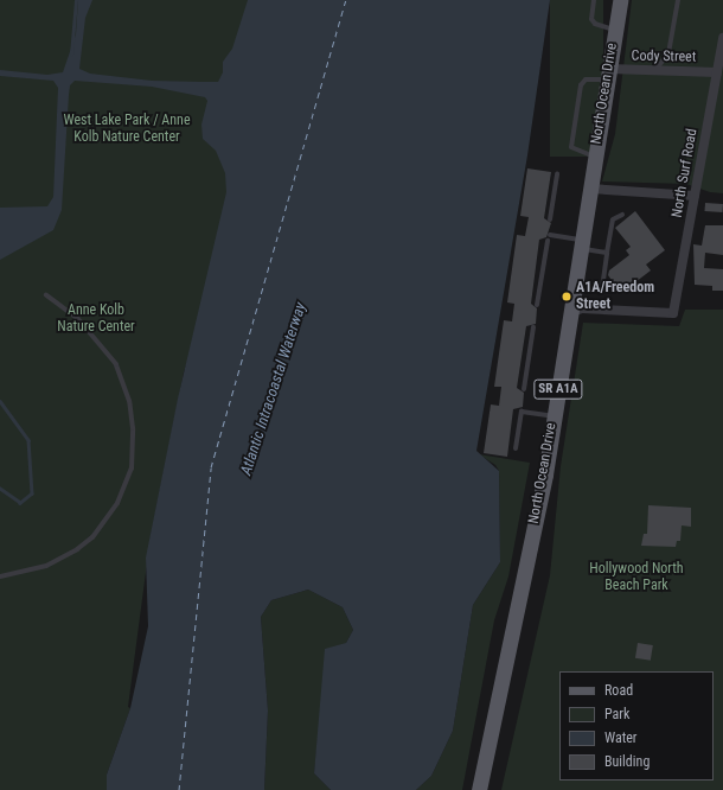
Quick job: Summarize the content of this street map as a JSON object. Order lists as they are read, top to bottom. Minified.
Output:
{"streets":{"main road":["North Ocean Drive","SR A1A"],"street":["Cody Street","North Surf Road"]},"crossings":[["Cody Street","North Ocean Drive"],["Cody Street","North Surf Road"],["North Ocean Drive","North Surf Road"]],"water":["Atlantic Intracoastal Waterway"],"parks":["West Lake Park / Anne Kolb Nature Center","Anne Kolb Nature Center","Hollywood North Beach Park"],"places":["A1A/Freedom Street"],"legend":["Road","Park","Water","Building"]}
